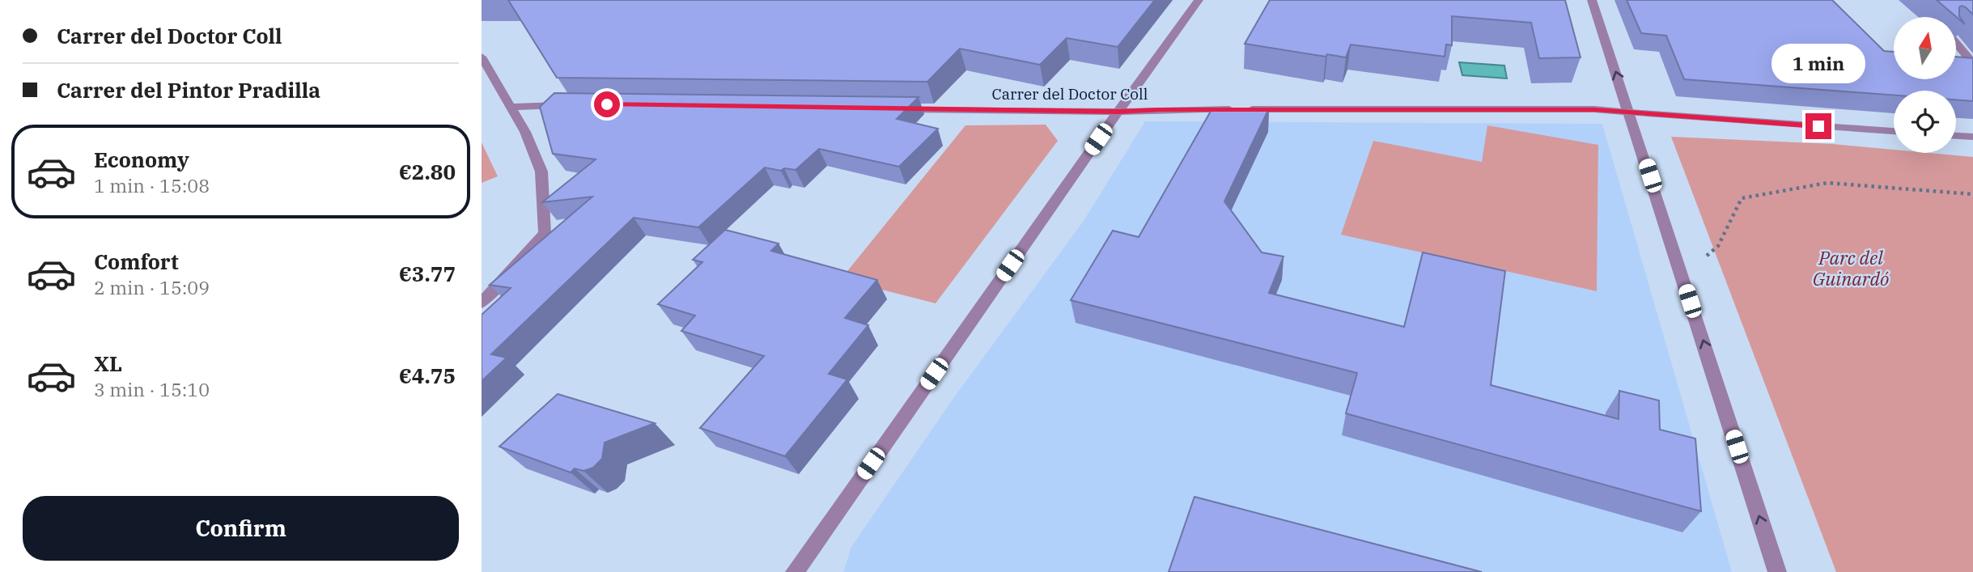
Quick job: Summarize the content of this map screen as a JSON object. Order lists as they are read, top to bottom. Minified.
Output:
{"streets":{"street":["Carrer del Doctor Coll"]},"parks":["Parc del Guinardó"],"north":"top","page":{"banner":["Carrer del Doctor Coll","Carrer del Pintor Pradilla"],"bubble":"1 min","list":[{"name":"Economy","note":"1 min · 15:08","value":"€2.80"},{"name":"Comfort","note":"2 min · 15:09","value":"€3.77"},{"name":"XL","note":"3 min · 15:10","value":"€4.75"}],"buttons":"Confirm"}}
